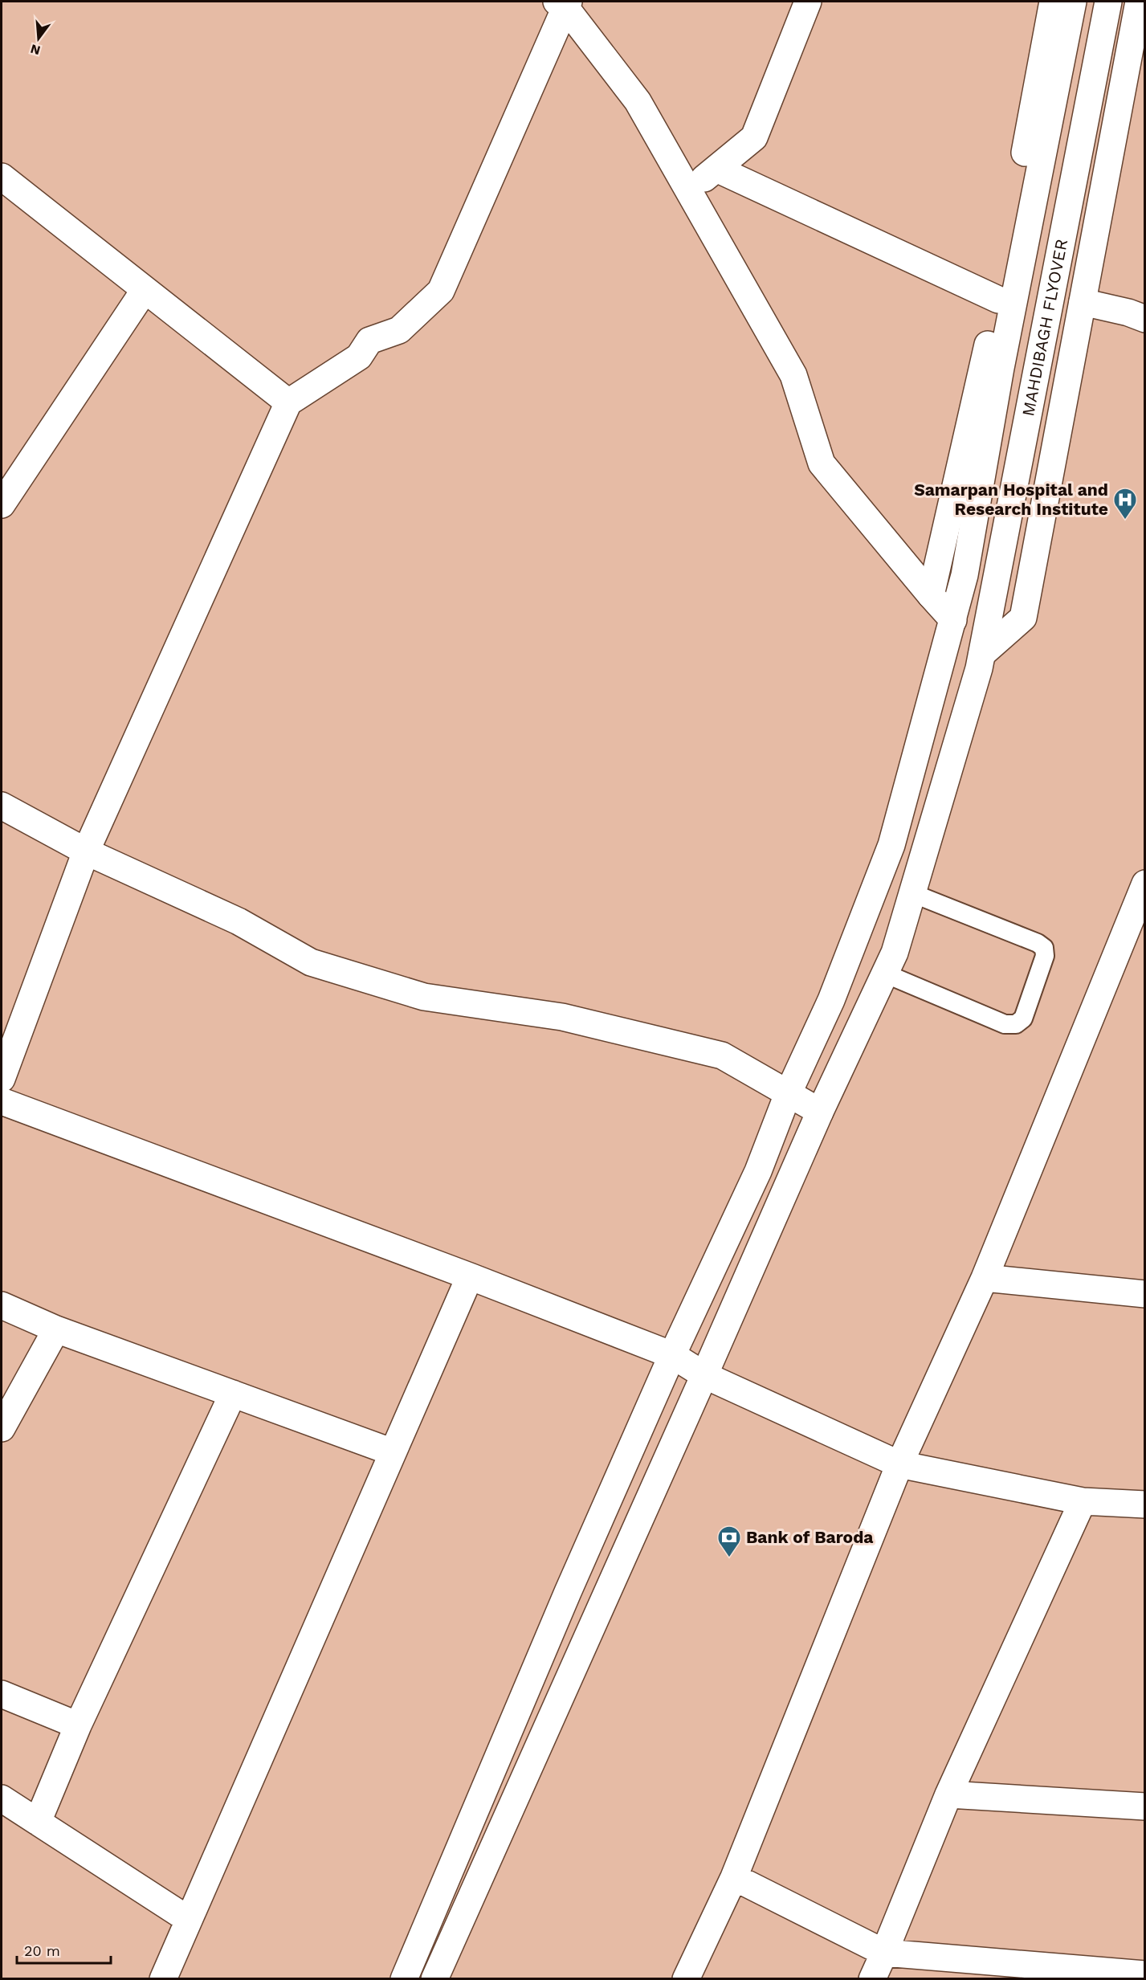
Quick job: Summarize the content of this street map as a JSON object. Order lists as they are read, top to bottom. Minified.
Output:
{"streets":{"street":["MAHDIBAGH FLYOVER"]},"places":{"hospital":["Samarpan Hospital and Research Institute"],"bank":["Bank of Baroda"]},"scale_bar":"20 m","north":"bottom"}
